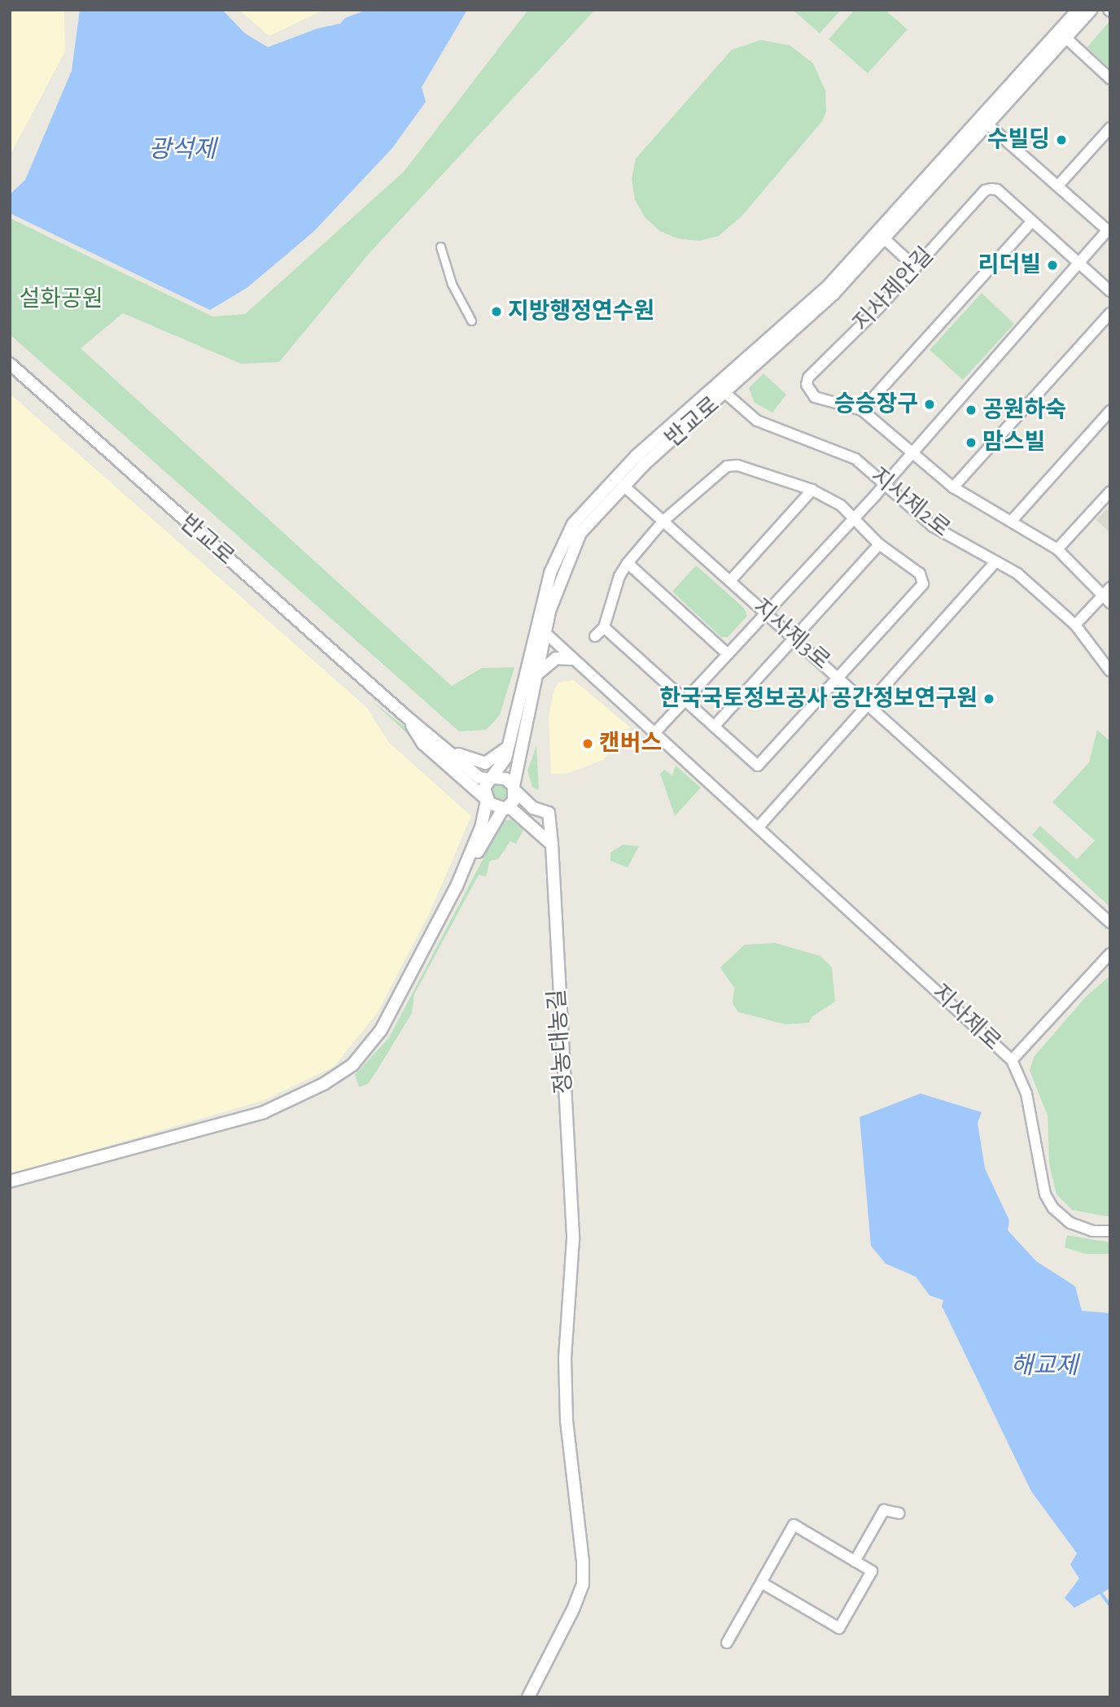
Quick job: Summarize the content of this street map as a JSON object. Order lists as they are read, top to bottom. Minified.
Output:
{"streets":{"street":["지사제안길","반교로","지사제2로","지사제3로","지사제로","정농대농길"]},"crossings":[["반교로","지사제2로"],["반교로","지사제3로"],["반교로","지사제로"]],"water":["광석제","해교제"],"parks":["설화공원"],"places":["수빌딩","리더빌","지방행정연수원","승승장구","공원하숙","맘스빌","한국국토정보공사 공간정보연구원","캔버스"]}
